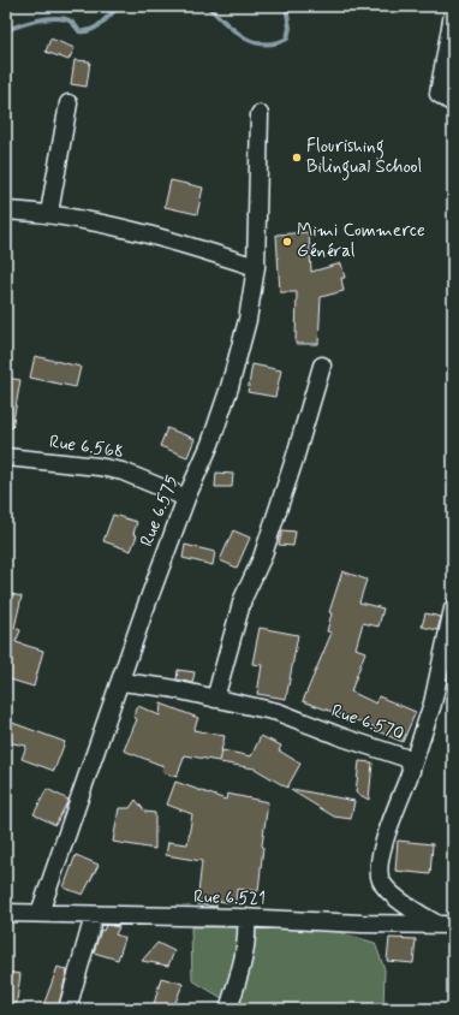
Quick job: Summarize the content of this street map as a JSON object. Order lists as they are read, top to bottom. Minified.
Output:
{"streets":{"street":["Rue 6.568","Rue 6.575","Rue 6.570","Rue 6.521"]},"crossings":[["Rue 6.568","Rue 6.575"],["Rue 6.575","Rue 6.570"],["Rue 6.575","Rue 6.521"],["Rue 6.570","Rue 6.521"]],"places":["Flourishing Bilingual School","Mimi Commerce Général"]}
